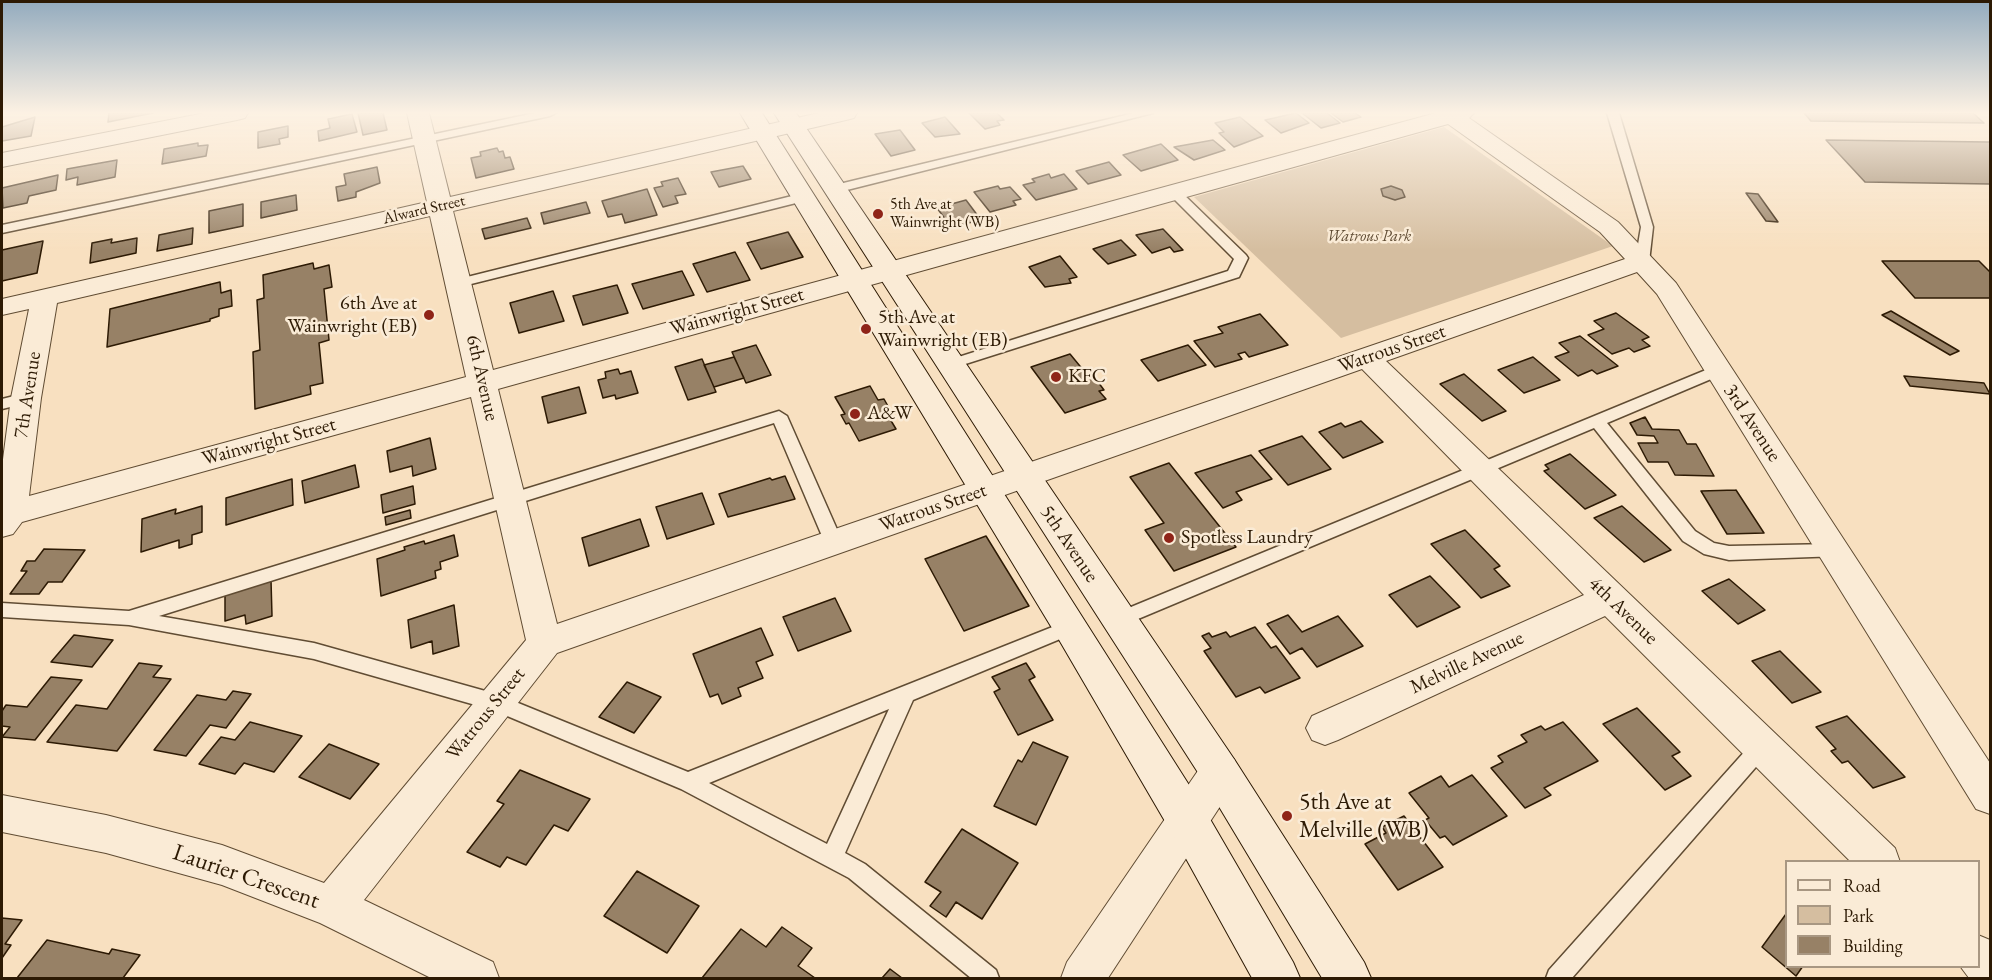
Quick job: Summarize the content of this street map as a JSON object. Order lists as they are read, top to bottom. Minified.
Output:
{"streets":{"main road":["5th Avenue"],"street":["Alward Street","Wainwright Street","Watrous Street","6th Avenue","7th Avenue","3rd Avenue","4th Avenue","Melville Avenue","Laurier Crescent"]},"crossings":[["Alward Street","6th Avenue"],["Alward Street","7th Avenue"],["Wainwright Street","6th Avenue"],["Wainwright Street","7th Avenue"],["Wainwright Street","5th Avenue"],["Watrous Street","6th Avenue"],["Watrous Street","3rd Avenue"],["Watrous Street","5th Avenue"],["Watrous Street","4th Avenue"],["Watrous Street","Laurier Crescent"],["4th Avenue","Melville Avenue"]],"parks":["Watrous Park"],"places":["5th Ave at Wainwright (WB)","6th Ave at Wainwright (EB)","5th Ave at Wainwright (EB)","KFC","A&W","Spotless Laundry","5th Ave at Melville (WB)"],"legend":["Road","Park","Building"]}
